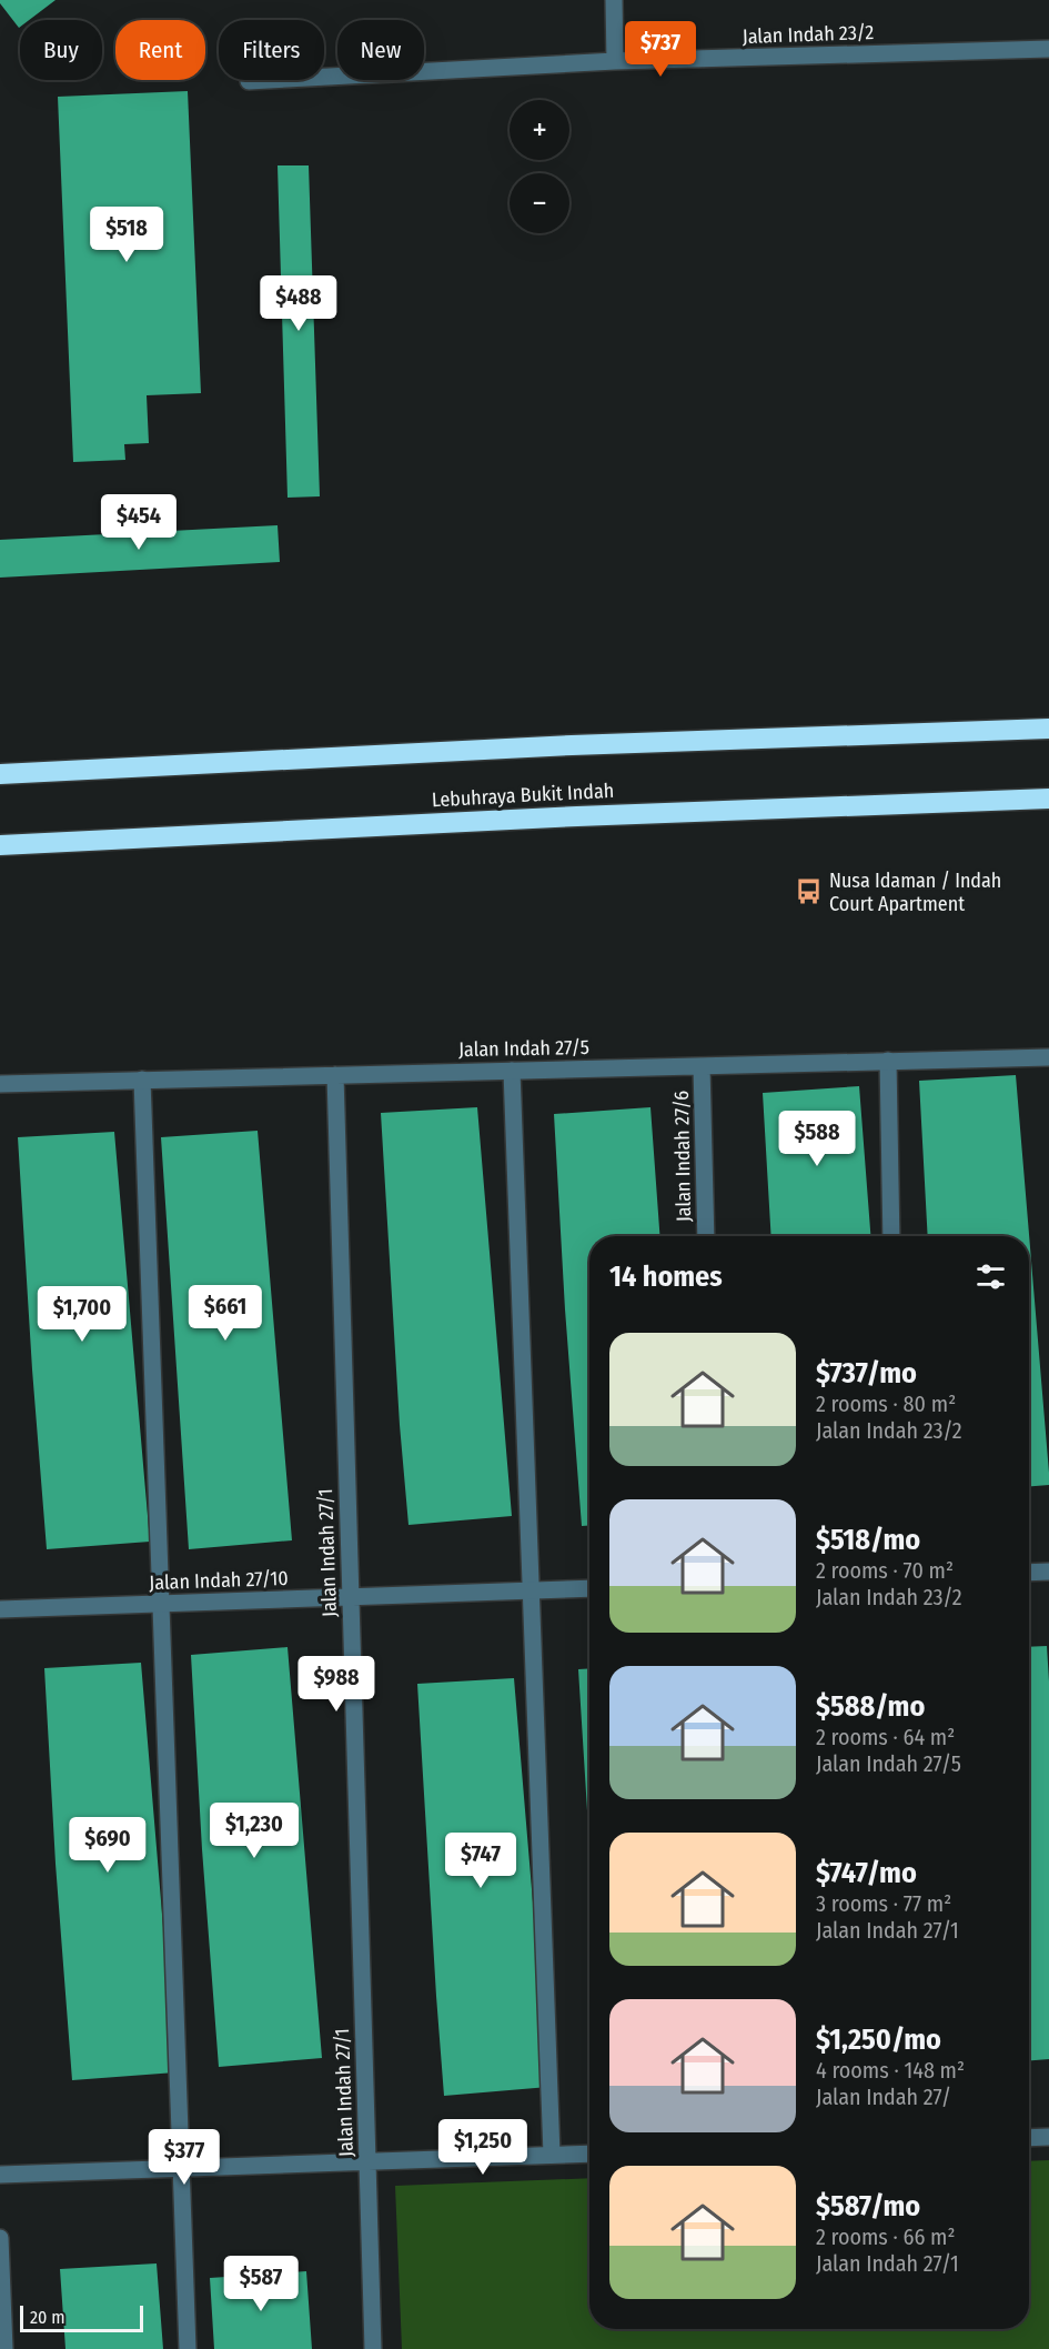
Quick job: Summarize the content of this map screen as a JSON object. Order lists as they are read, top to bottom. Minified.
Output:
{"streets":{"highway":["Lebuhraya Bukit Indah"],"street":["Jalan Indah 23/2","Jalan Indah 27/5","Jalan Indah 27/6","Jalan Indah 27/1","Jalan Indah 27/10"]},"crossings":[["Jalan Indah 27/5","Jalan Indah 27/6"],["Jalan Indah 27/5","Jalan Indah 27/1"],["Jalan Indah 27/1","Jalan Indah 27/10"]],"places":{"bus stop":["Nusa Idaman / Indah Court Apartment"]},"scale_bar":"20 m","page":{"chip":["Buy","Rent","Filters","New"],"price":["$737","$518","$488","$454","$588","$661","$1,700","$988","$1,230","$690","$747","$1,250","$377","$587"],"map_buttons":["+","−"],"heading":"14 homes","list":[{"name":"$737/mo","note":"2 rooms · 80 m² · Jalan Indah 23/2"},{"name":"$518/mo","note":"2 rooms · 70 m² · Jalan Indah 23/2"},{"name":"$588/mo","note":"2 rooms · 64 m² · Jalan Indah 27/5"},{"name":"$747/mo","note":"3 rooms · 77 m² · Jalan Indah 27/1"},{"name":"$1,250/mo","note":"4 rooms · 148 m² · Jalan Indah 27/"},{"name":"$587/mo","note":"2 rooms · 66 m² · Jalan Indah 27/1"}],"scale":"20 m"}}
